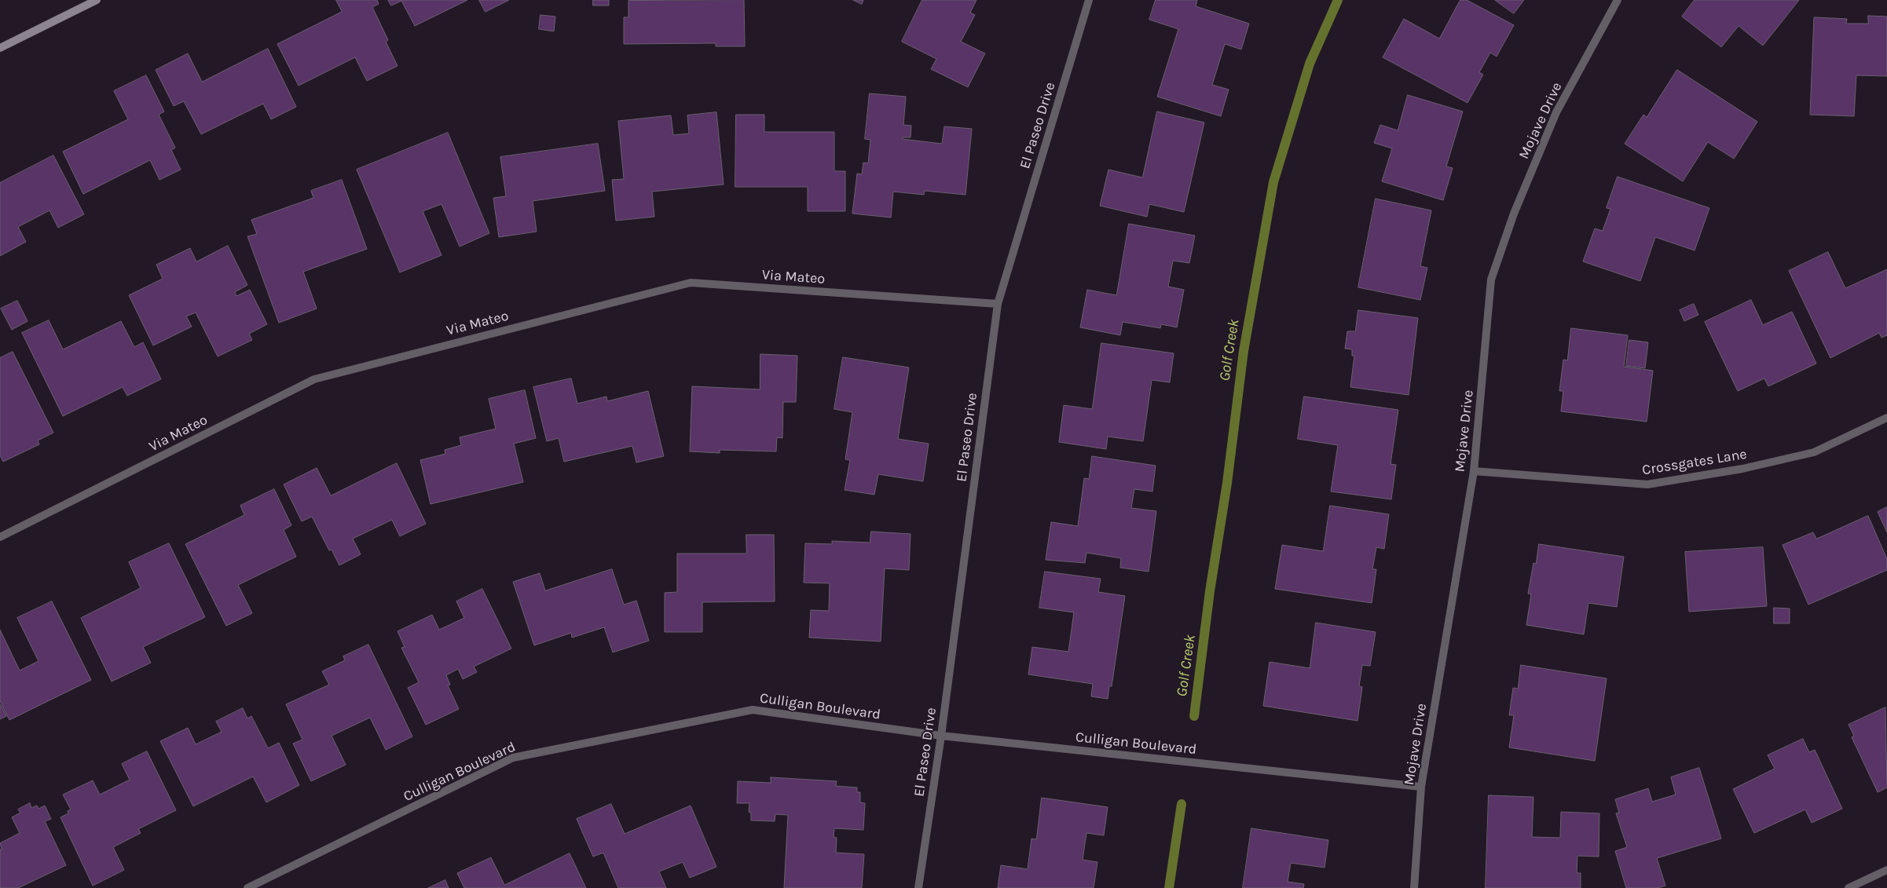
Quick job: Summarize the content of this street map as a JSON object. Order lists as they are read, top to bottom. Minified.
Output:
{"streets":{"street":["Mojave Drive","El Paseo Drive","Via Mateo","Crossgates Lane","Culligan Boulevard"]},"crossings":[["Mojave Drive","Crossgates Lane"],["Mojave Drive","Culligan Boulevard"],["El Paseo Drive","Via Mateo"],["El Paseo Drive","Culligan Boulevard"]],"water":["Golf Creek"]}
